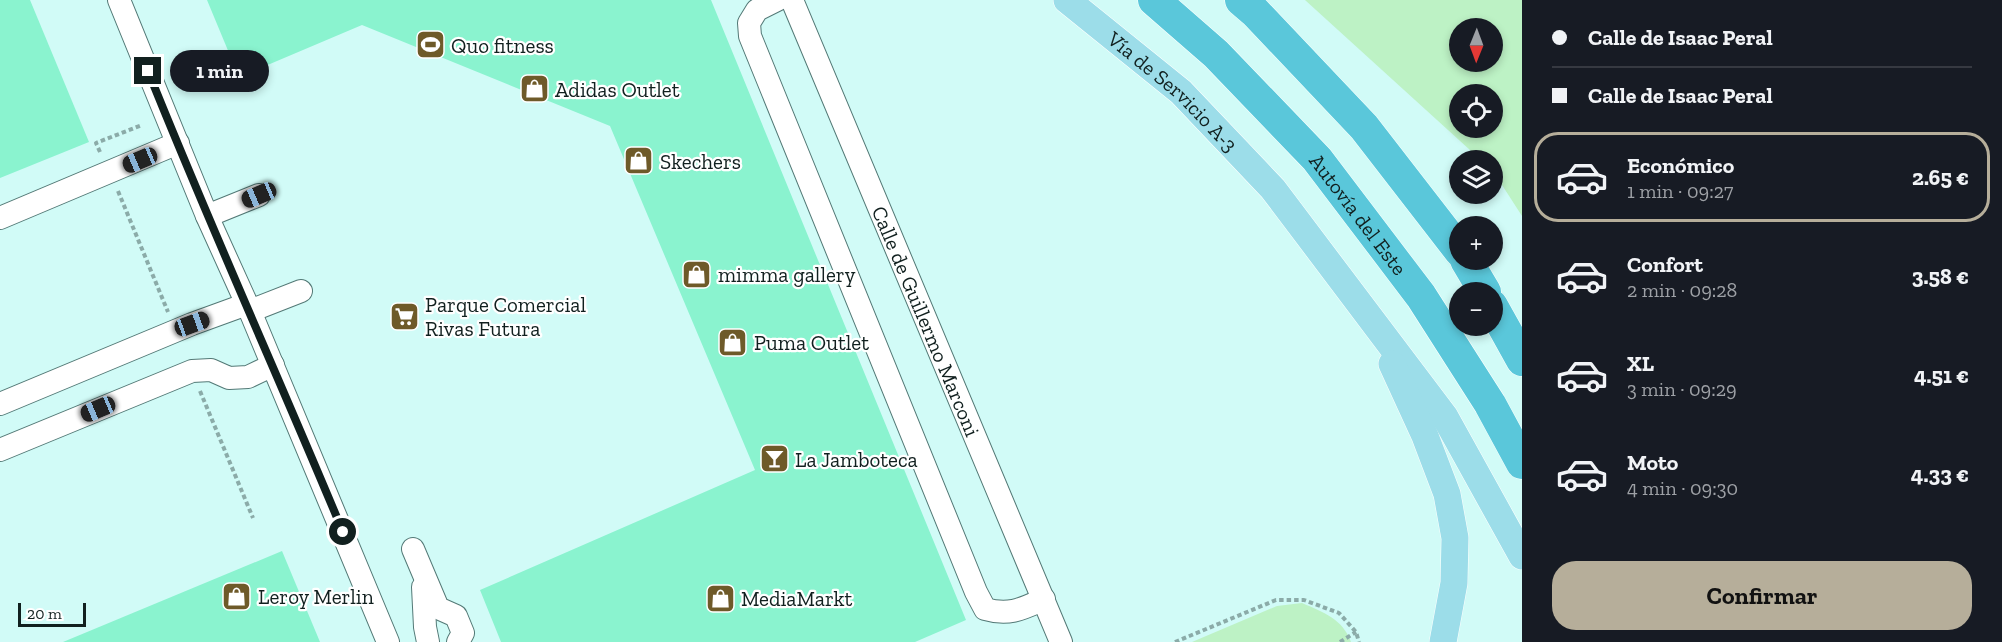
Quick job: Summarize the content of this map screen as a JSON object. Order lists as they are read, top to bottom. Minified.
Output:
{"streets":{"highway":["Autovía del Este"],"main road":["Vía de Servicio A-3"],"street":["Calle de Guillermo Marconi"]},"places":{"sports":["Quo fitness"],"shop":["Adidas Outlet","Skechers","mimma gallery","Puma Outlet","Leroy Merlin","MediaMarkt"],"supermarket":["Parque Comercial Rivas Futura"],"bar":["La Jamboteca"]},"scale_bar":"20 m","north":"bottom","page":{"banner":["Calle de Isaac Peral","Calle de Isaac Peral"],"map_buttons":["+","−"],"bubble":"1 min","list":[{"name":"Económico","note":"1 min · 09:27","value":"2.65 €"},{"name":"Confort","note":"2 min · 09:28","value":"3.58 €"},{"name":"XL","note":"3 min · 09:29","value":"4.51 €"},{"name":"Moto","note":"4 min · 09:30","value":"4.33 €"}],"buttons":"Confirmar","scale":"20 m"}}
